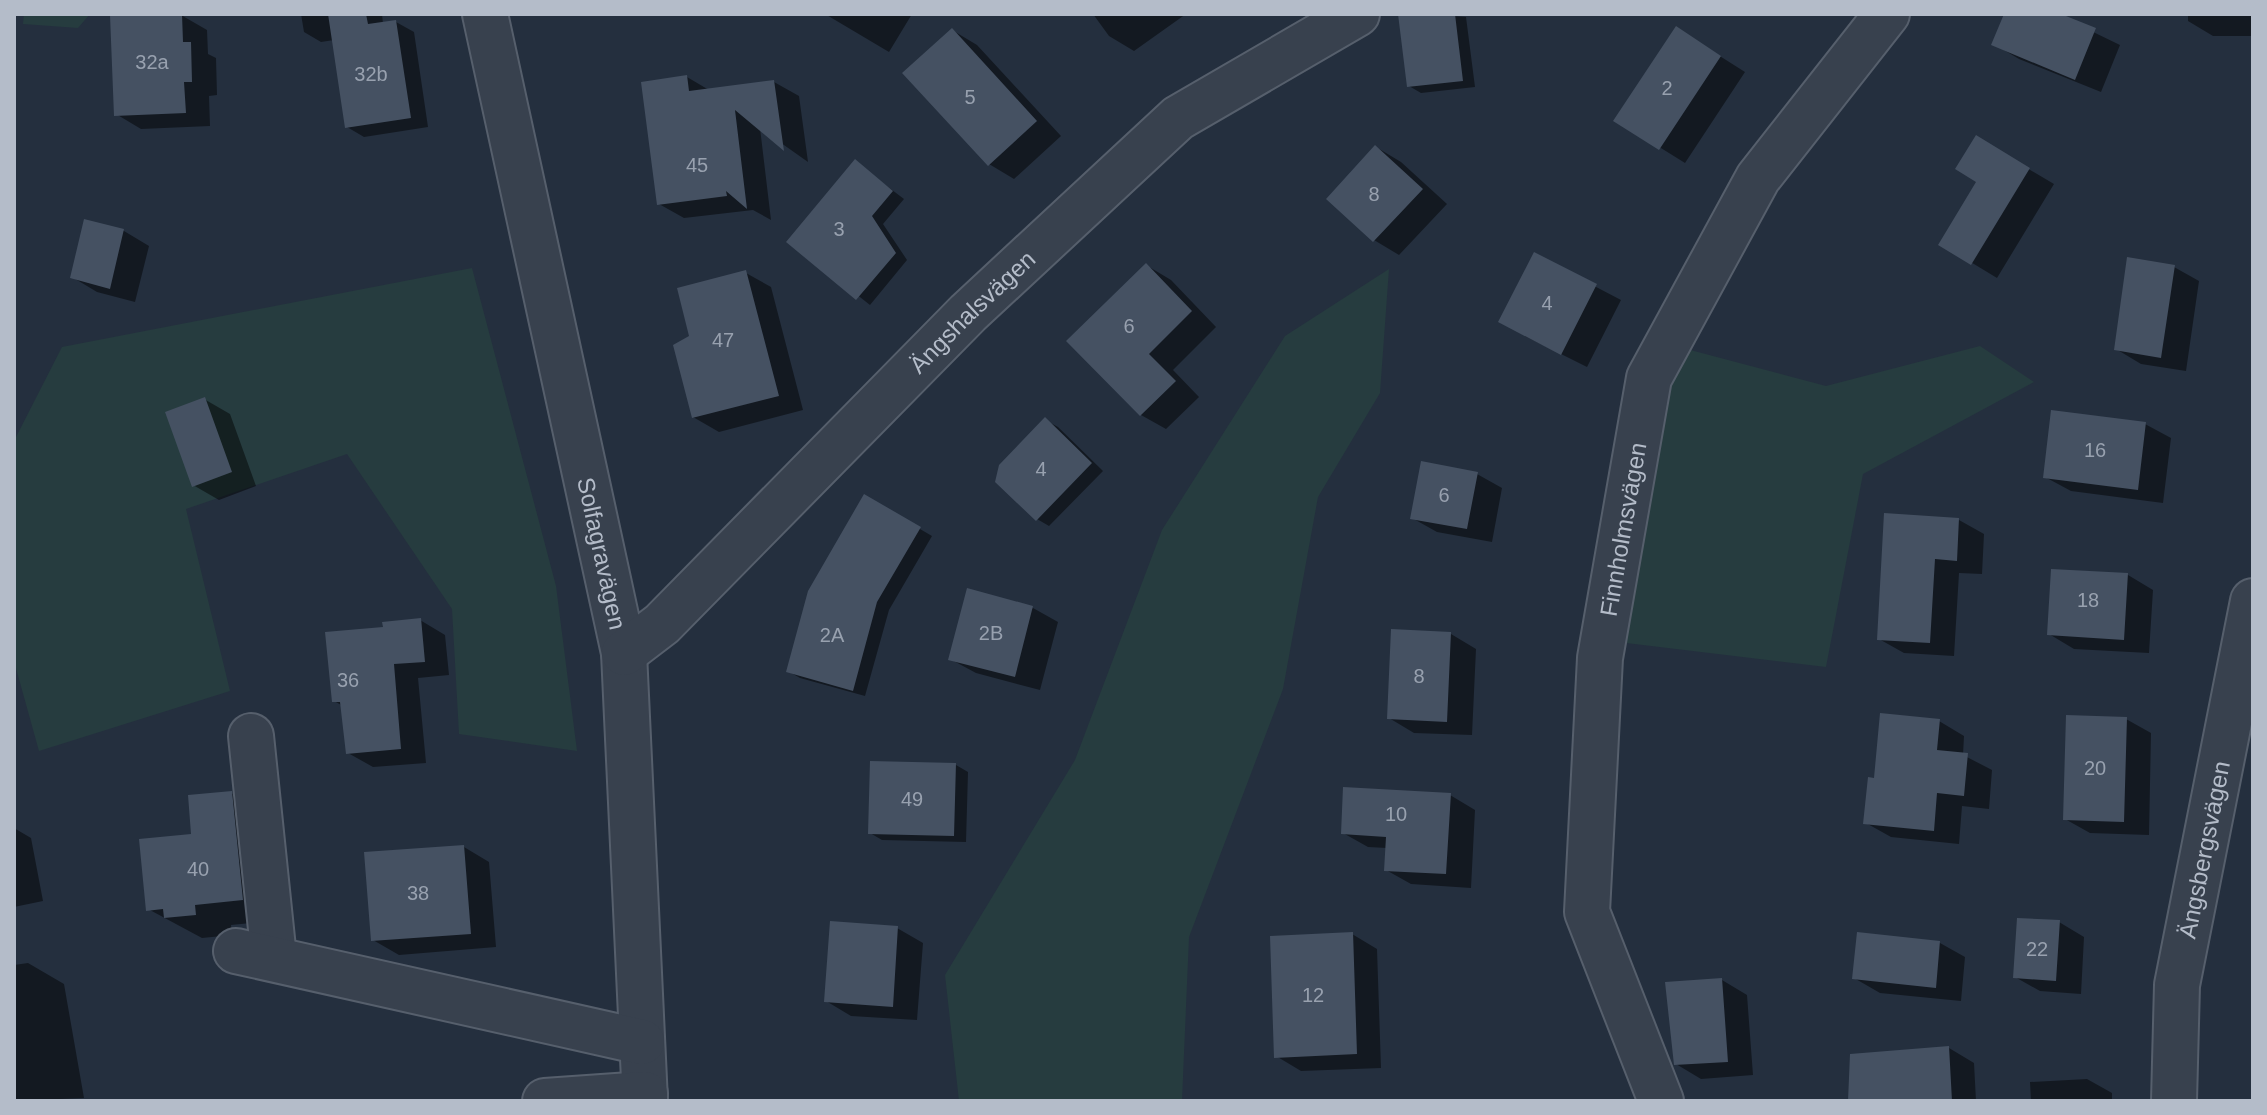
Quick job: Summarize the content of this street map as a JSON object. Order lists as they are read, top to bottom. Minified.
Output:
{"streets":{"street":["Ängshalsvägen","Finnholmsvägen","Solfagravägen","Ängsbergsvägen"]},"crossings":[["Ängshalsvägen","Solfagravägen"]],"house_numbers":["32a","32b","2","5","45","8","3","4","6","47","16","4","6","18","2B","2A","8","36","20","49","10","40","38","22","12"]}
